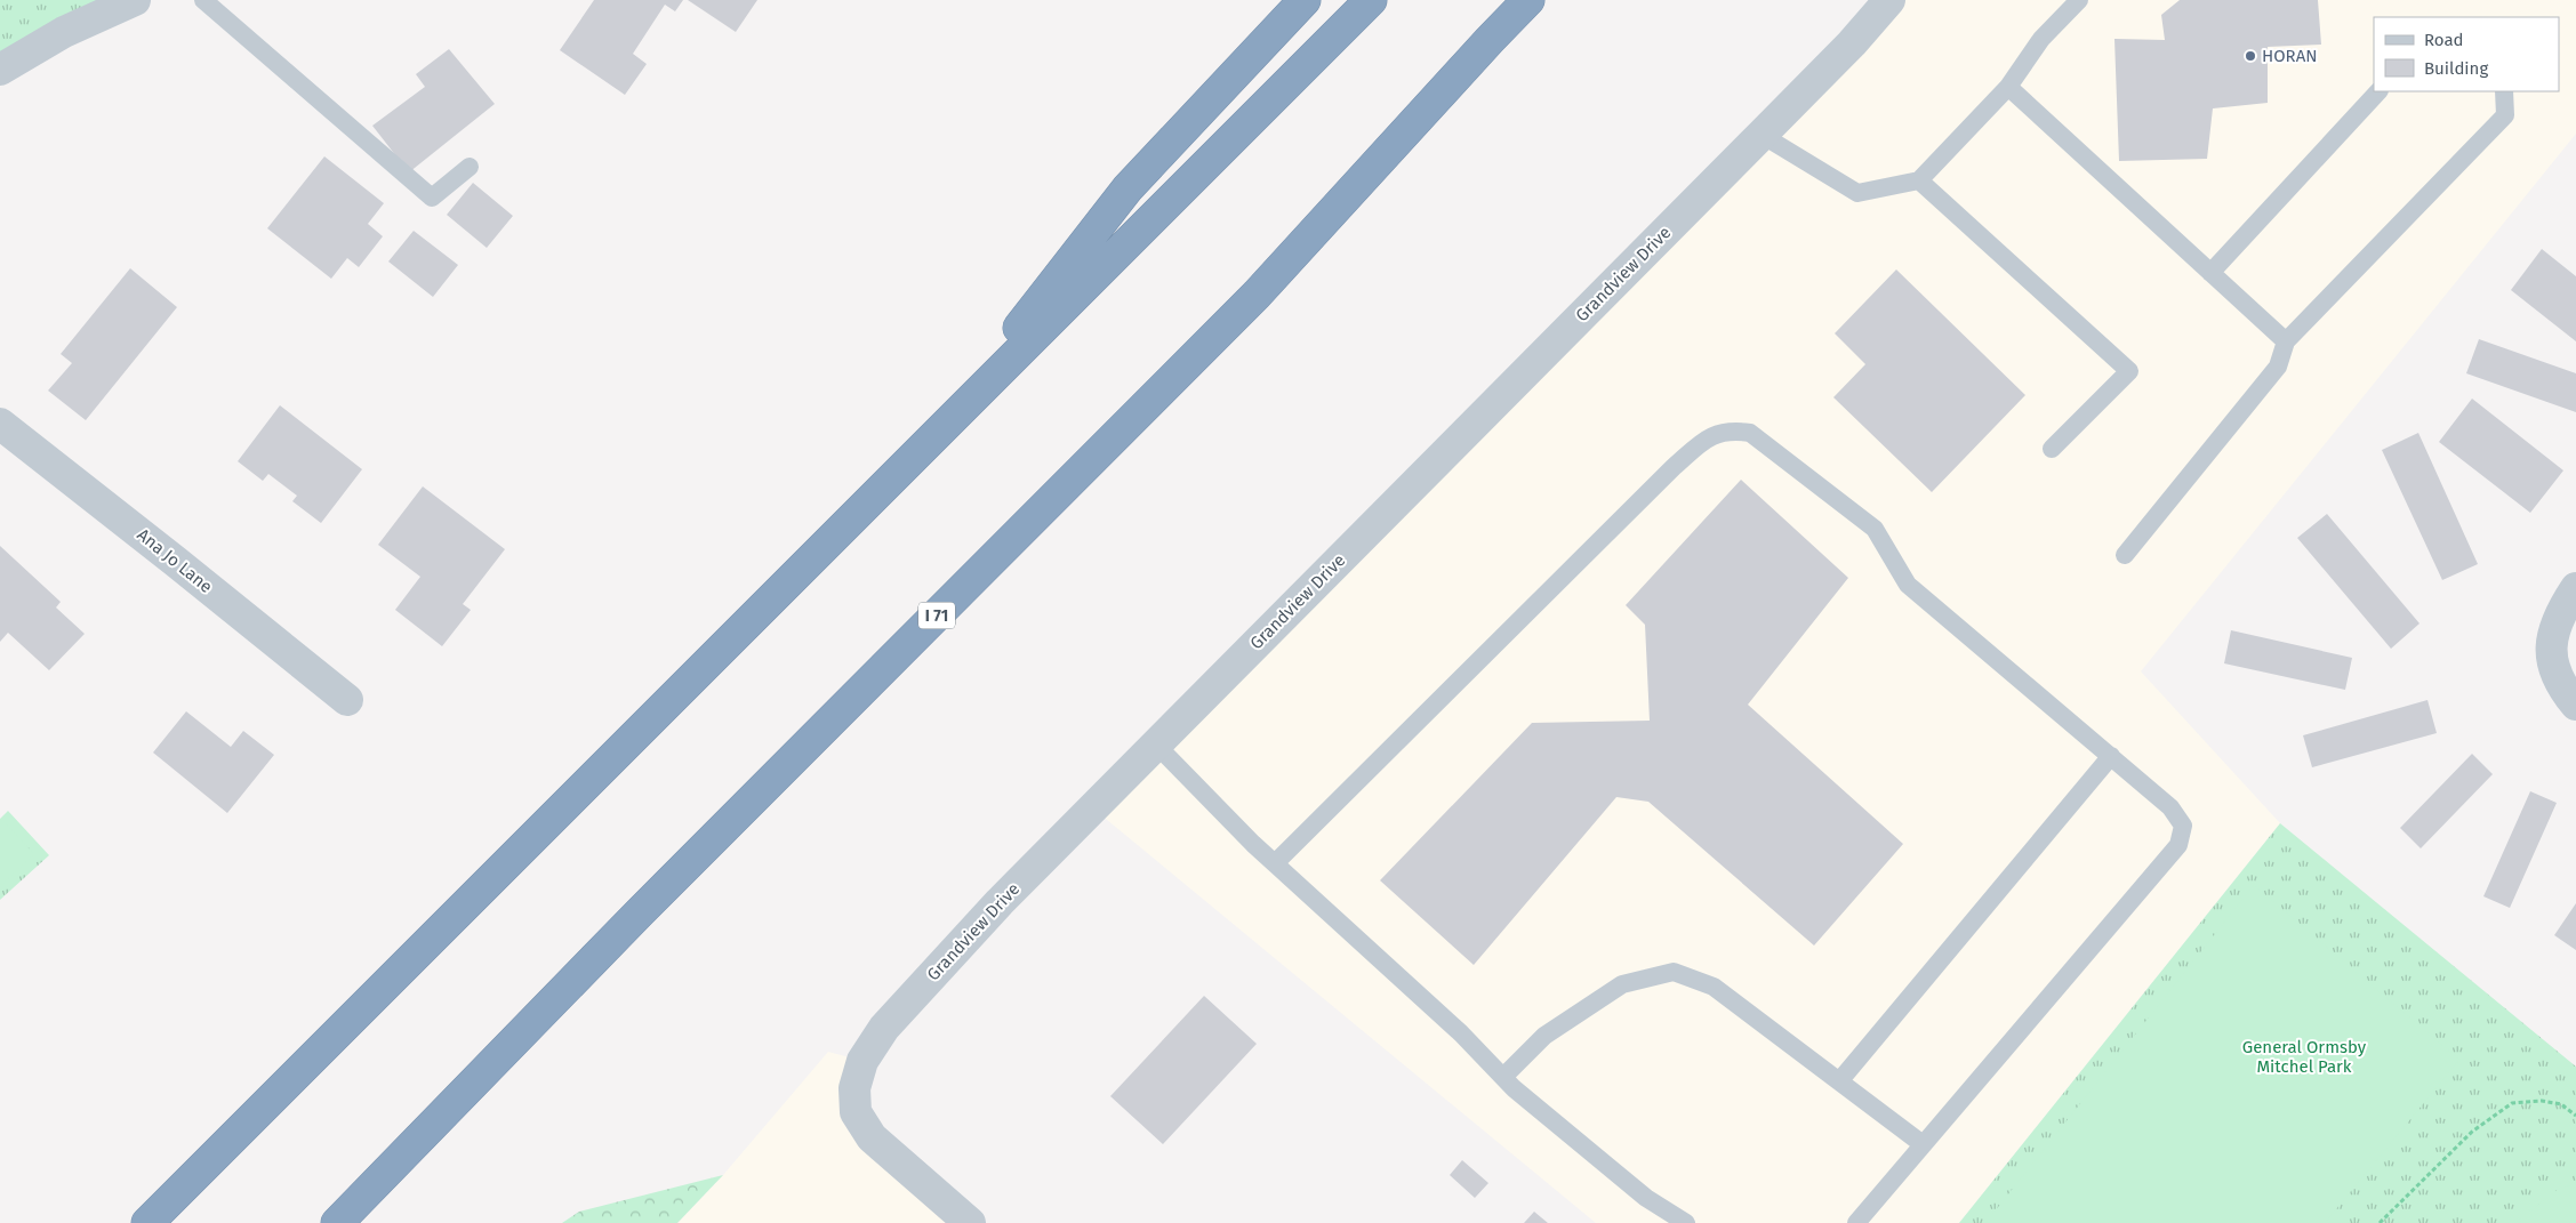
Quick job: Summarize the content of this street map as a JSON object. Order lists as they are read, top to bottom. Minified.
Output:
{"streets":{"highway":["I 71"],"street":["Grandview Drive","Ana Jo Lane"]},"parks":["General Ormsby Mitchel Park"],"places":["HORAN"],"legend":["Road","Building"]}
